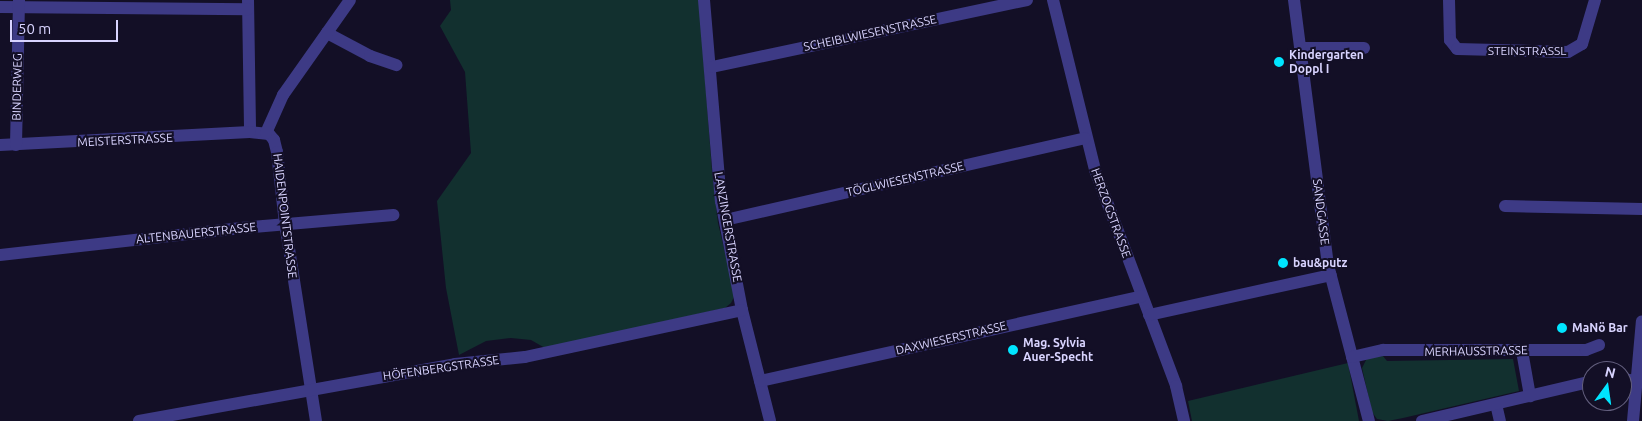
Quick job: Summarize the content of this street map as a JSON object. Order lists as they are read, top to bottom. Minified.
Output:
{"streets":{"street":["SCHEIBLWIESENSTRASSE","STEINSTRASSL","BINDERWEG","MEISTERSTRASSE","TÖGLWIESENSTRASSE","SANDGASSE","HERZOGSTRASSE","HAIDENPOINTSTRASSE","LANZINGERSTRASSE","ALTENBAUERSTRASSE","DAXWIESERSTRASSE","MERHAUSSTRASSE","HÖFENBERGSTRASSE"]},"crossings":[["SCHEIBLWIESENSTRASSE","LANZINGERSTRASSE"],["BINDERWEG","MEISTERSTRASSE"],["TÖGLWIESENSTRASSE","HERZOGSTRASSE"],["TÖGLWIESENSTRASSE","LANZINGERSTRASSE"],["SANDGASSE","MERHAUSSTRASSE"],["HERZOGSTRASSE","DAXWIESERSTRASSE"],["HAIDENPOINTSTRASSE","ALTENBAUERSTRASSE"],["HAIDENPOINTSTRASSE","HÖFENBERGSTRASSE"],["LANZINGERSTRASSE","DAXWIESERSTRASSE"],["LANZINGERSTRASSE","HÖFENBERGSTRASSE"]],"places":["Kindergarten Doppl I","bau&putz","MaNö Bar","Mag. Sylvia Auer-Specht"],"scale_bar":"50 m","north":"top"}
